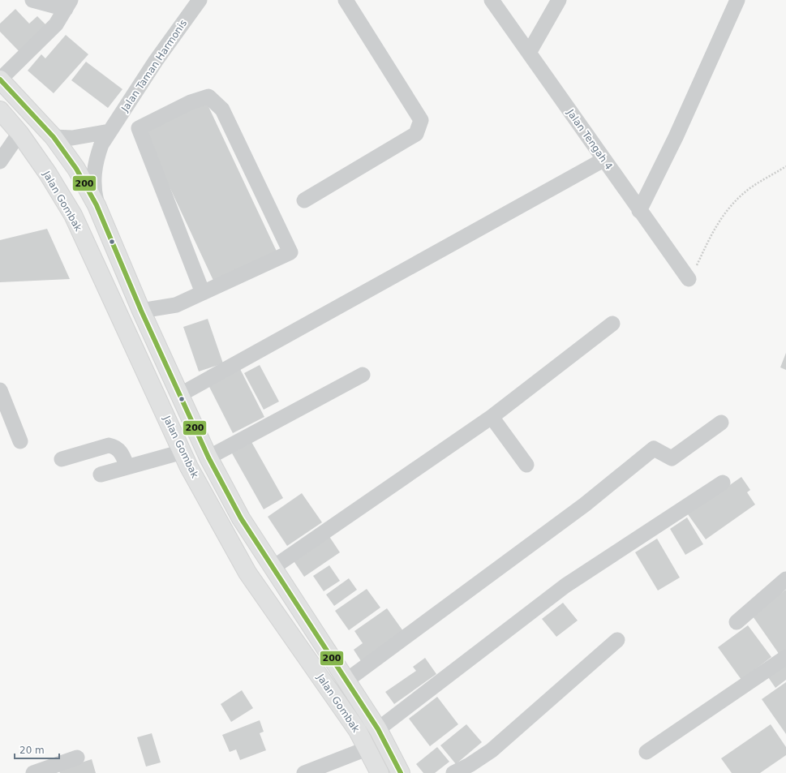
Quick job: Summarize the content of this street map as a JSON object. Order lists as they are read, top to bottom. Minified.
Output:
{"streets":{"main road":["Jalan Gombak"],"street":["Jalan Taman Harmonis","Jalan Tengah 4"]},"crossings":[["Jalan Taman Harmonis","Jalan Gombak"]],"lines":["transit line 200"],"scale_bar":"20 m"}
